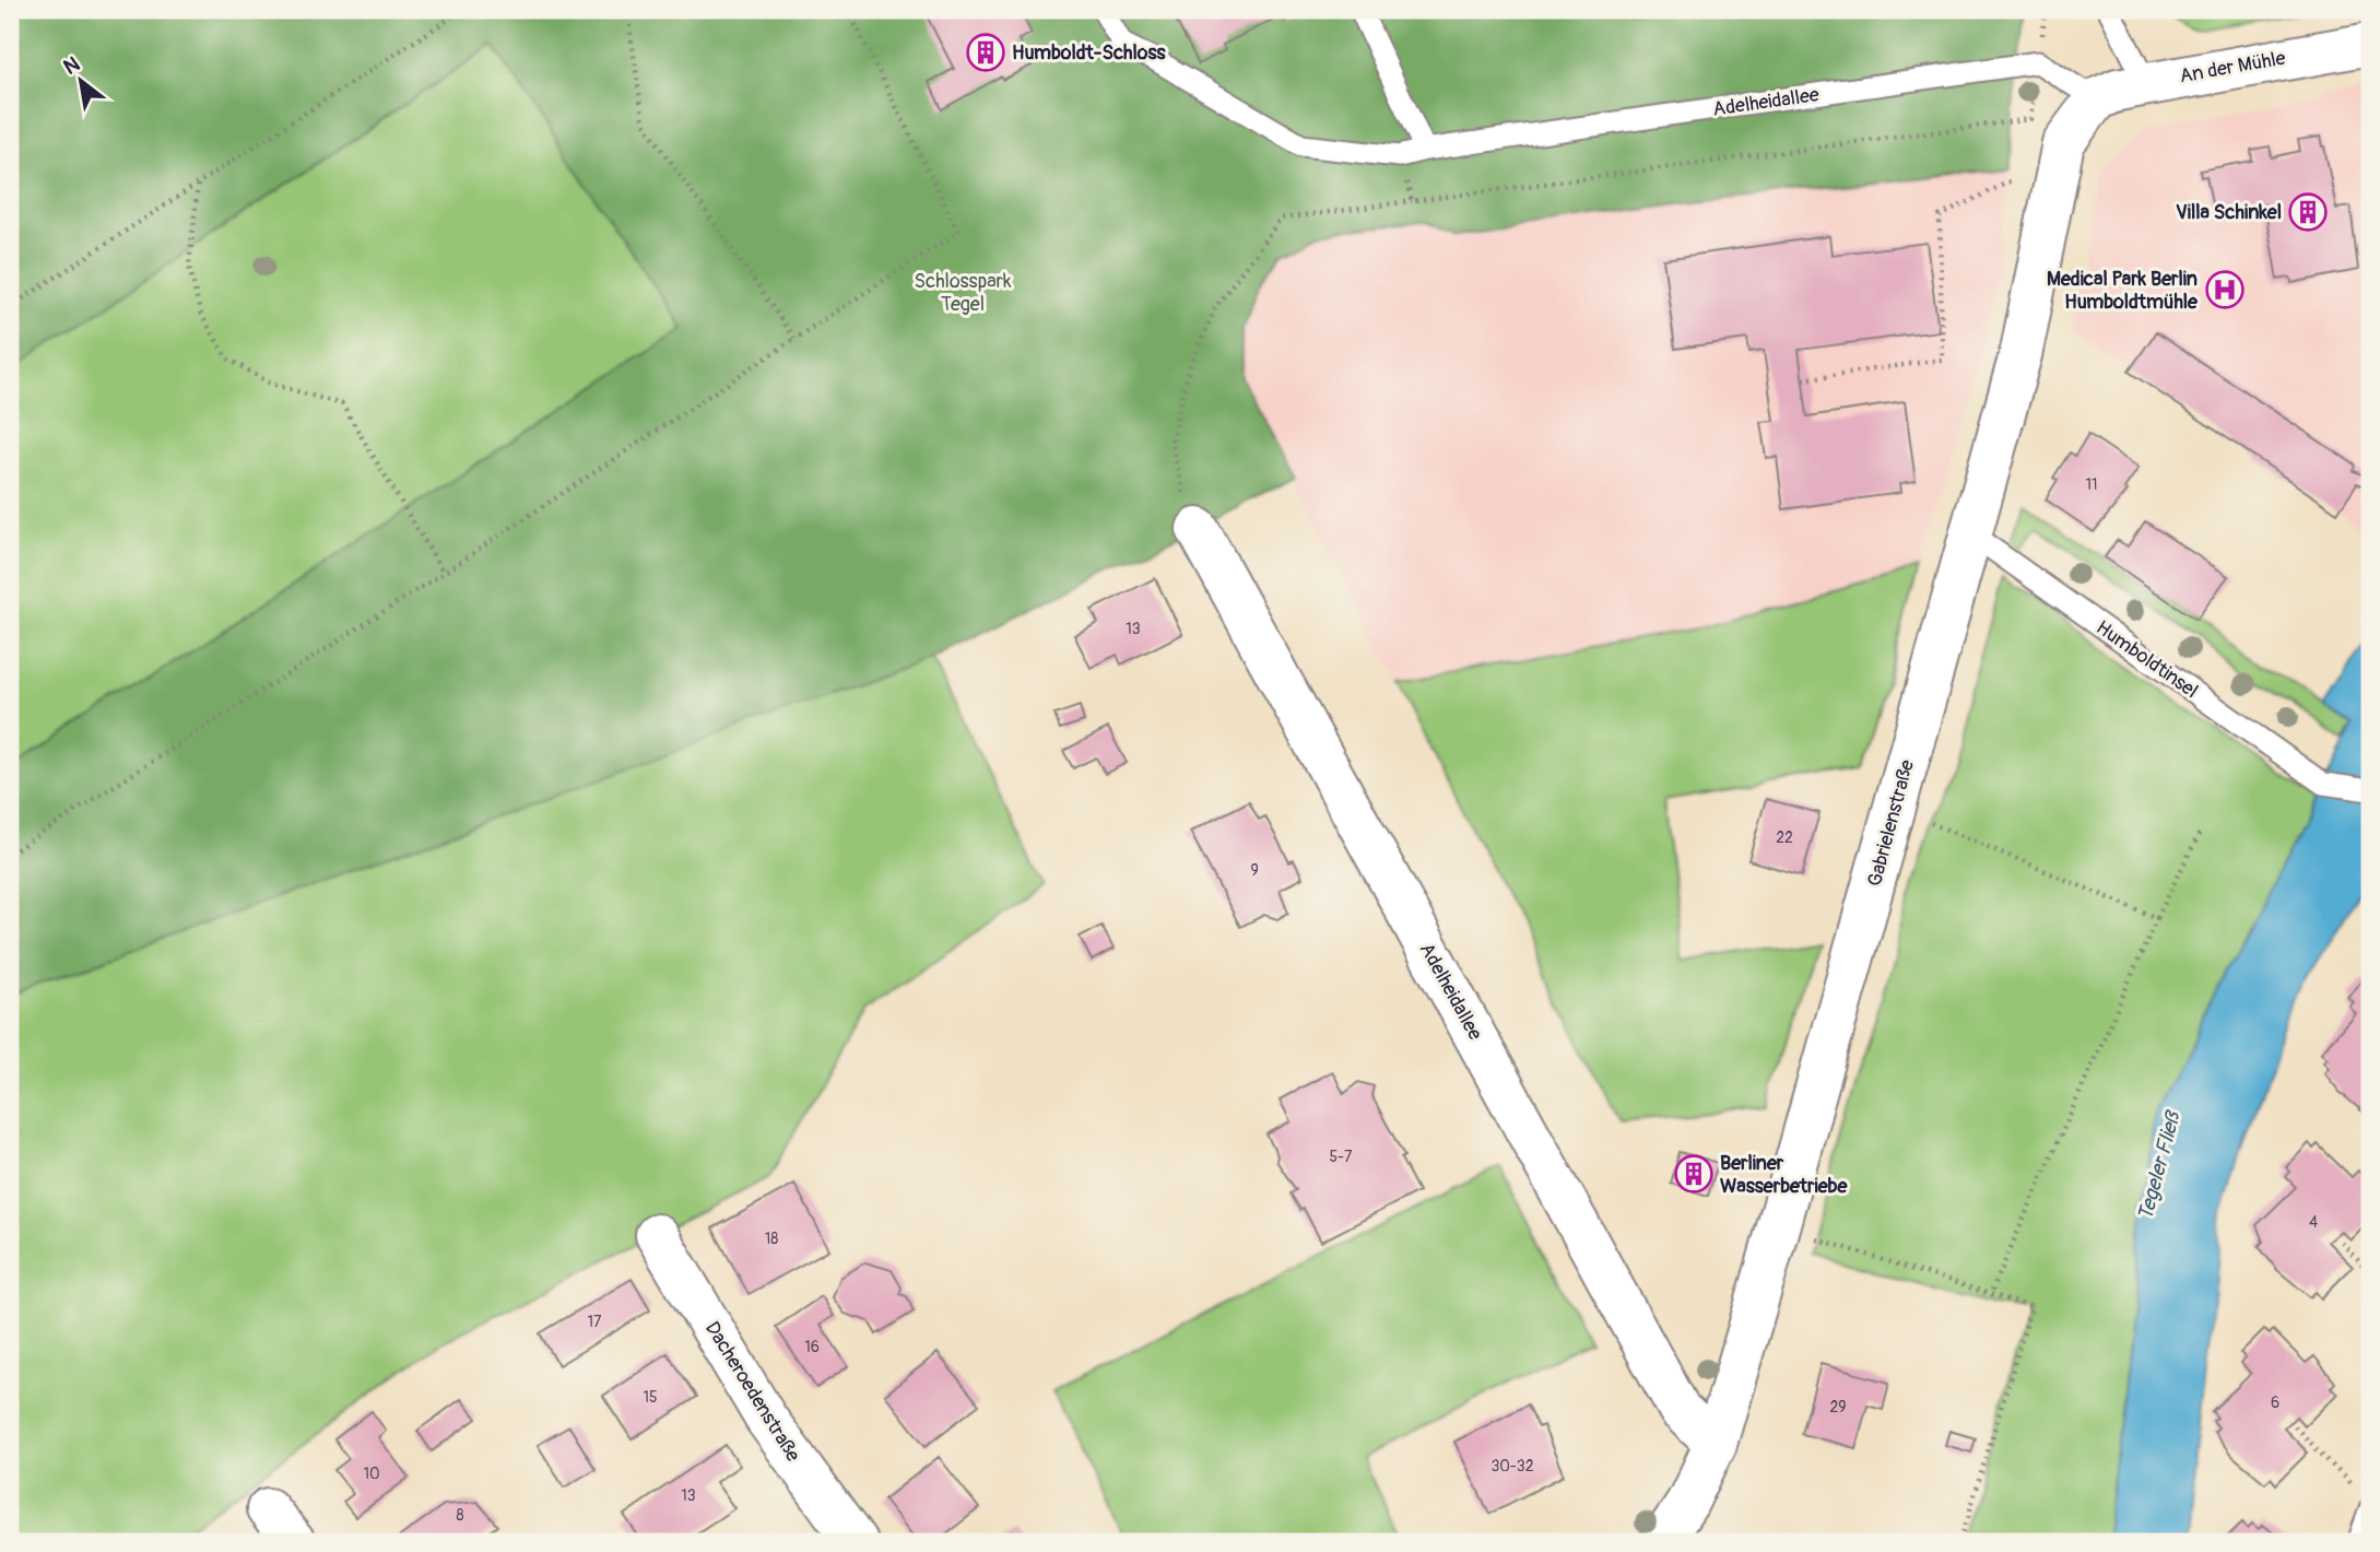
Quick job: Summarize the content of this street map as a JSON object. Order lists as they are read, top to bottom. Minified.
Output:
{"streets":{"street":["An der Mühle","Adelheidallee","Gabrielenstraße","Dacheroedenstraße"],"lane":["Humboldtinsel"]},"crossings":[["An der Mühle","Adelheidallee"],["An der Mühle","Gabrielenstraße"],["Adelheidallee","Gabrielenstraße"],["Humboldtinsel","Gabrielenstraße"]],"water":["Tegeler Fließ"],"parks":["Schlosspark Tegel"],"places":{"building":["Humboldt-Schloss","Villa Schinkel","Berliner Wasserbetriebe"],"hospital":["Medical Park Berlin Humboldtmühle"]},"house_numbers":["11","13","22","9","5-7","4","18","17","16","15","6","29","30-32","10","13","8"],"north":"top left"}
